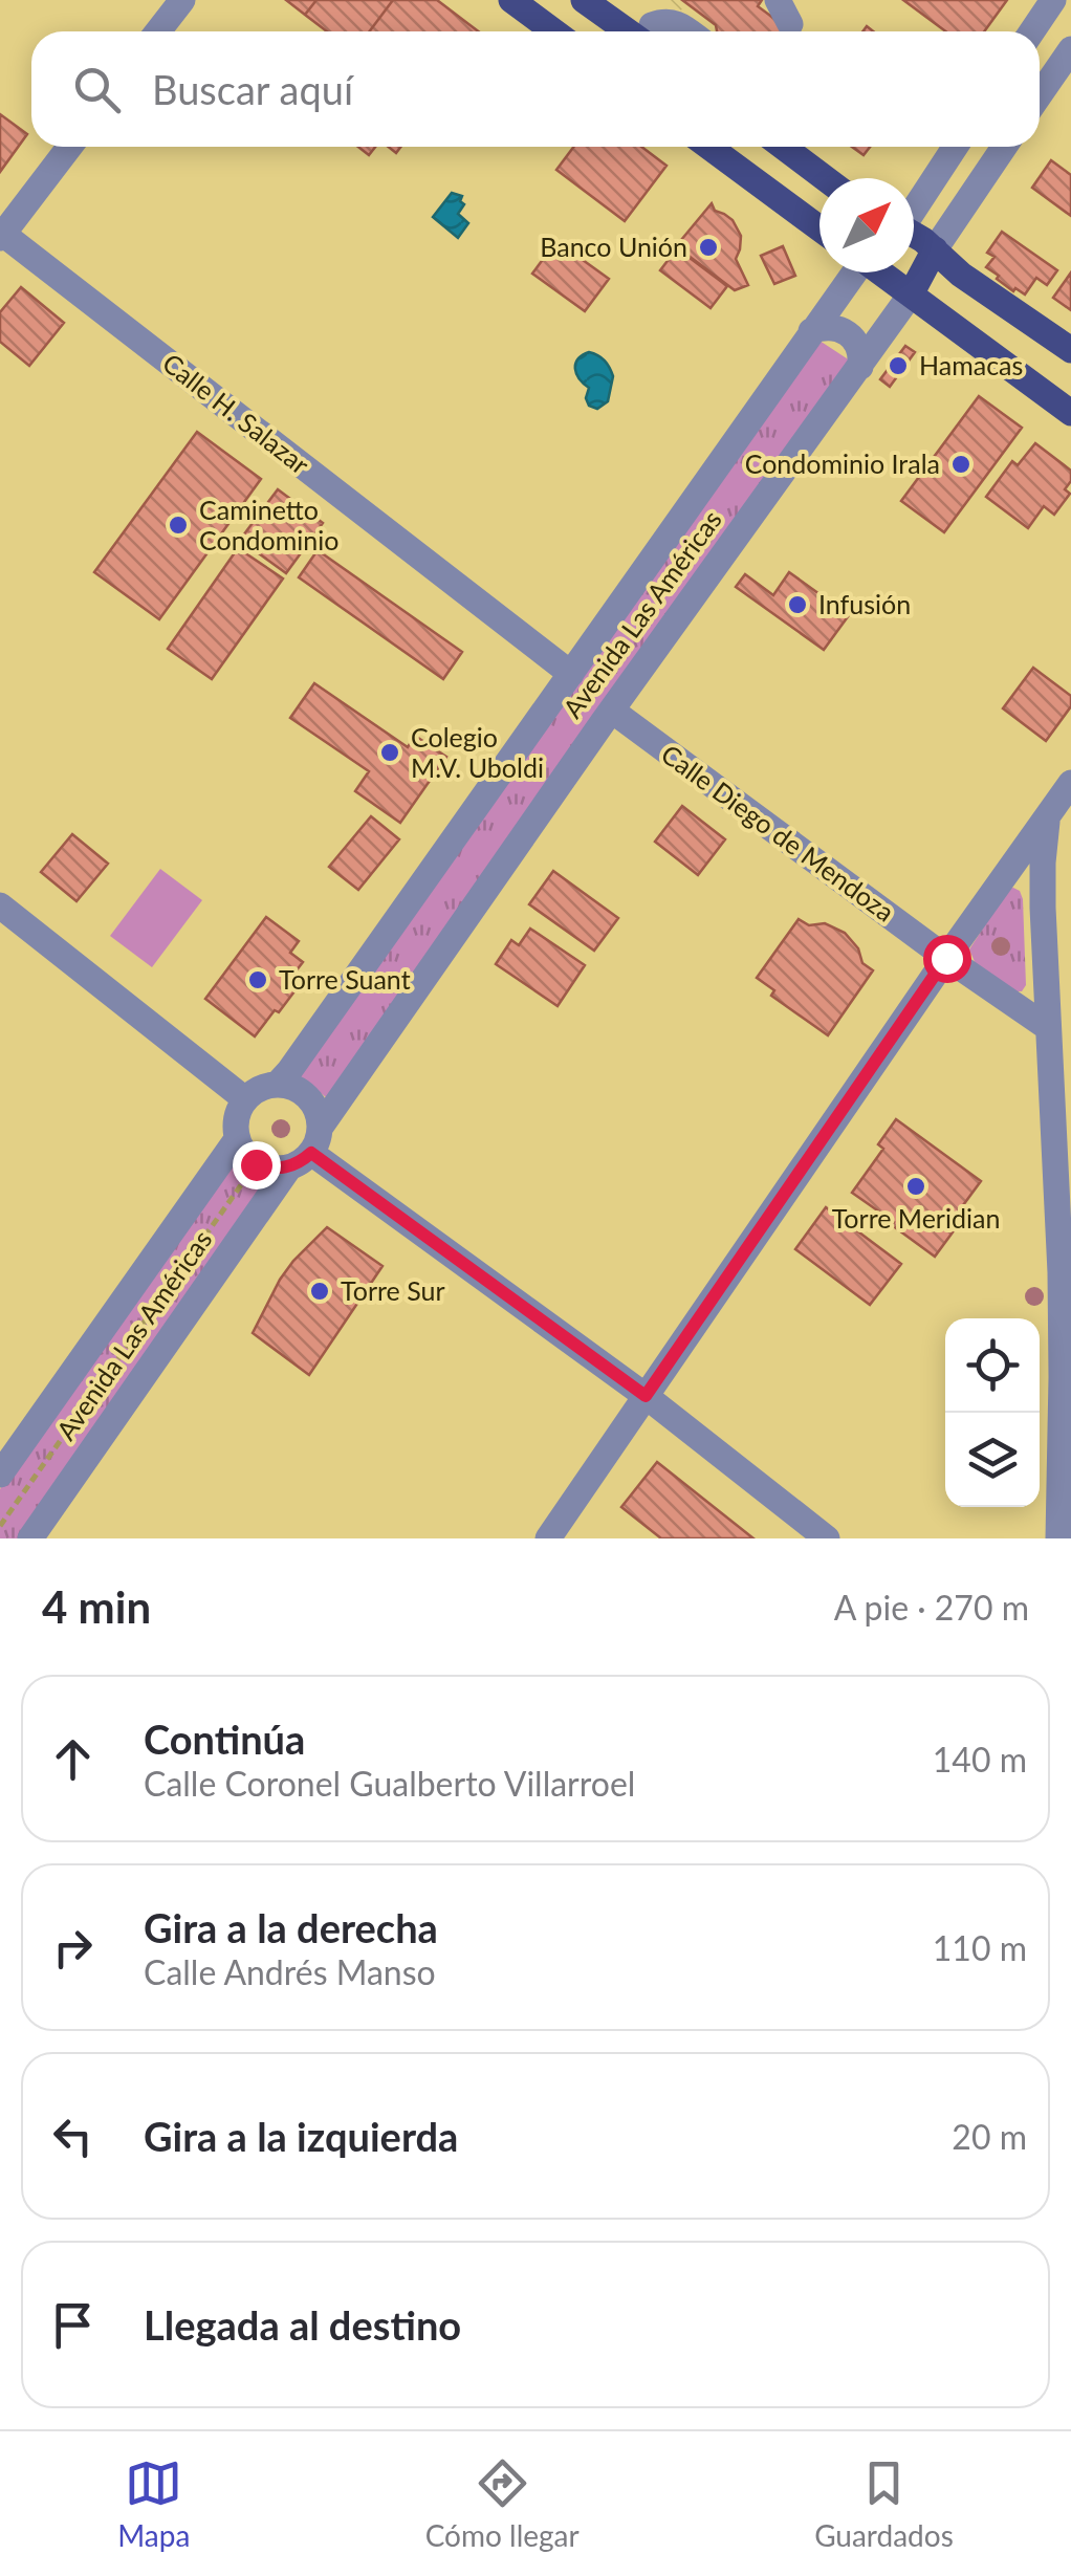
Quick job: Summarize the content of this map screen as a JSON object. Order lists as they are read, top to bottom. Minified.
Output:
{"streets":{"main road":["Avenida Las Américas"],"street":["Calle H. Salazar","Calle Diego de Mendoza"]},"crossings":[["Calle H. Salazar","Avenida Las Américas"],["Avenida Las Américas","Calle Diego de Mendoza"]],"places":["Banco Unión","Hamacas","Condominio Irala","Caminetto Condominio","Infusión","Colegio M.V. Uboldi","Torre Suant","Torre Meridian","Torre Sur"],"north":"top right","page":{"search":"Buscar aquí","heading":["4 min","A pie · 270 m"],"list":[["Continúa","Calle Coronel Gualberto Villarroel","140 m"],["Gira a la derecha","Calle Andrés Manso","110 m"],["Gira a la izquierda","20 m"],"Llegada al destino"],"nav":["Mapa","Cómo llegar","Guardados"]}}
